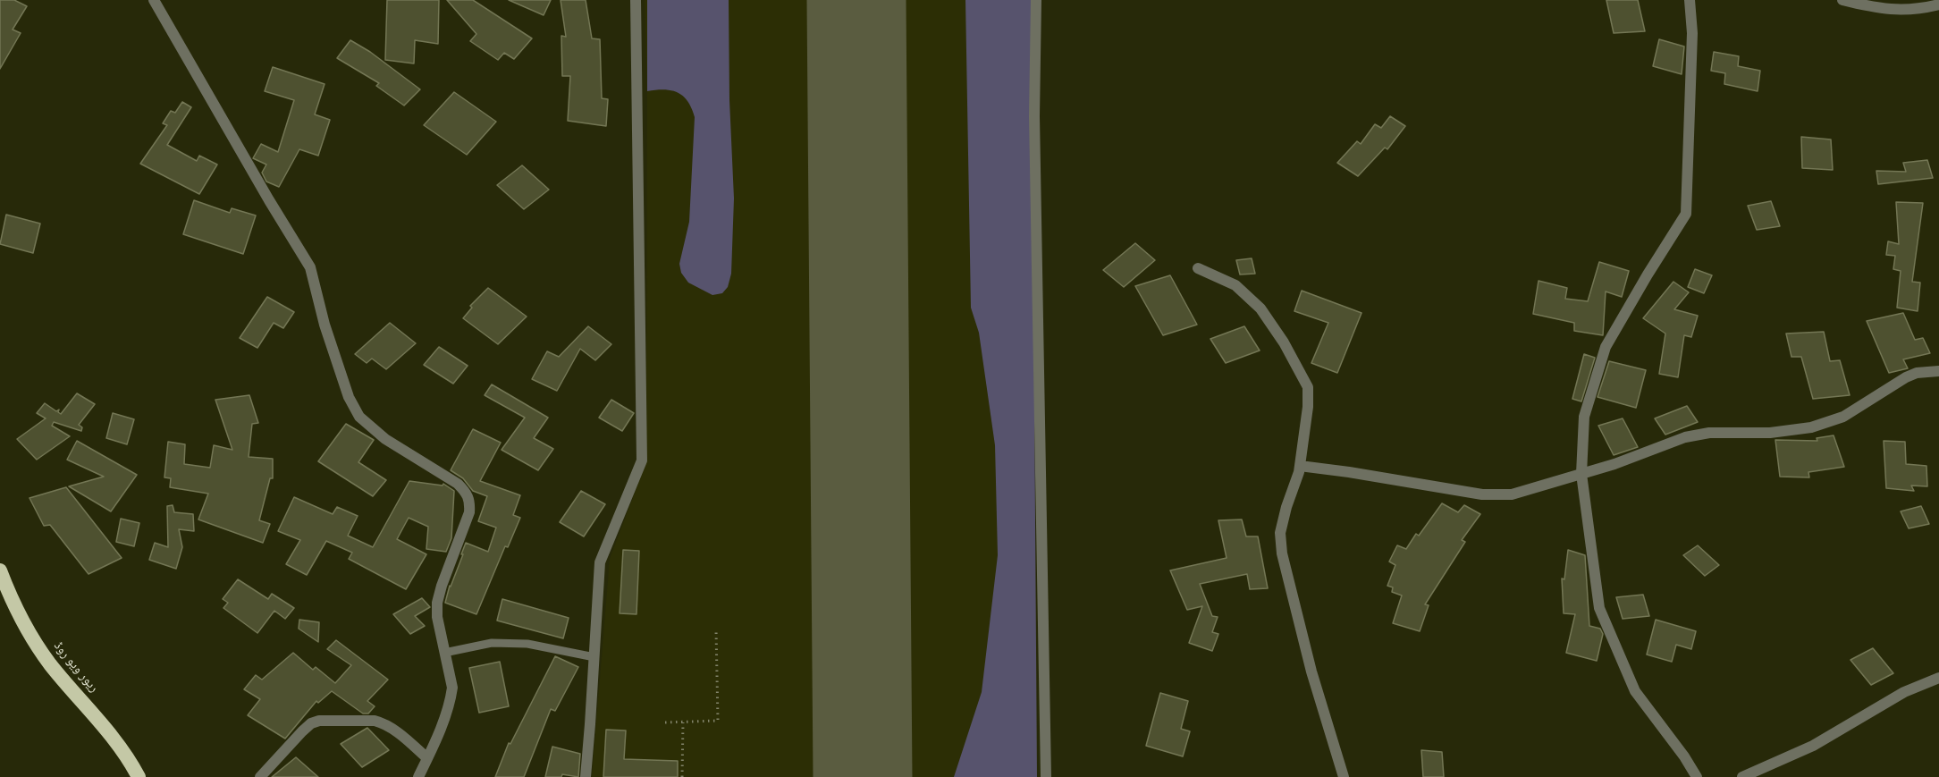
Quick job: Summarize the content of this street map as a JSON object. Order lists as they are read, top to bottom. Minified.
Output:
{"streets":{"highway":["ریور ویو روڈ"]}}
